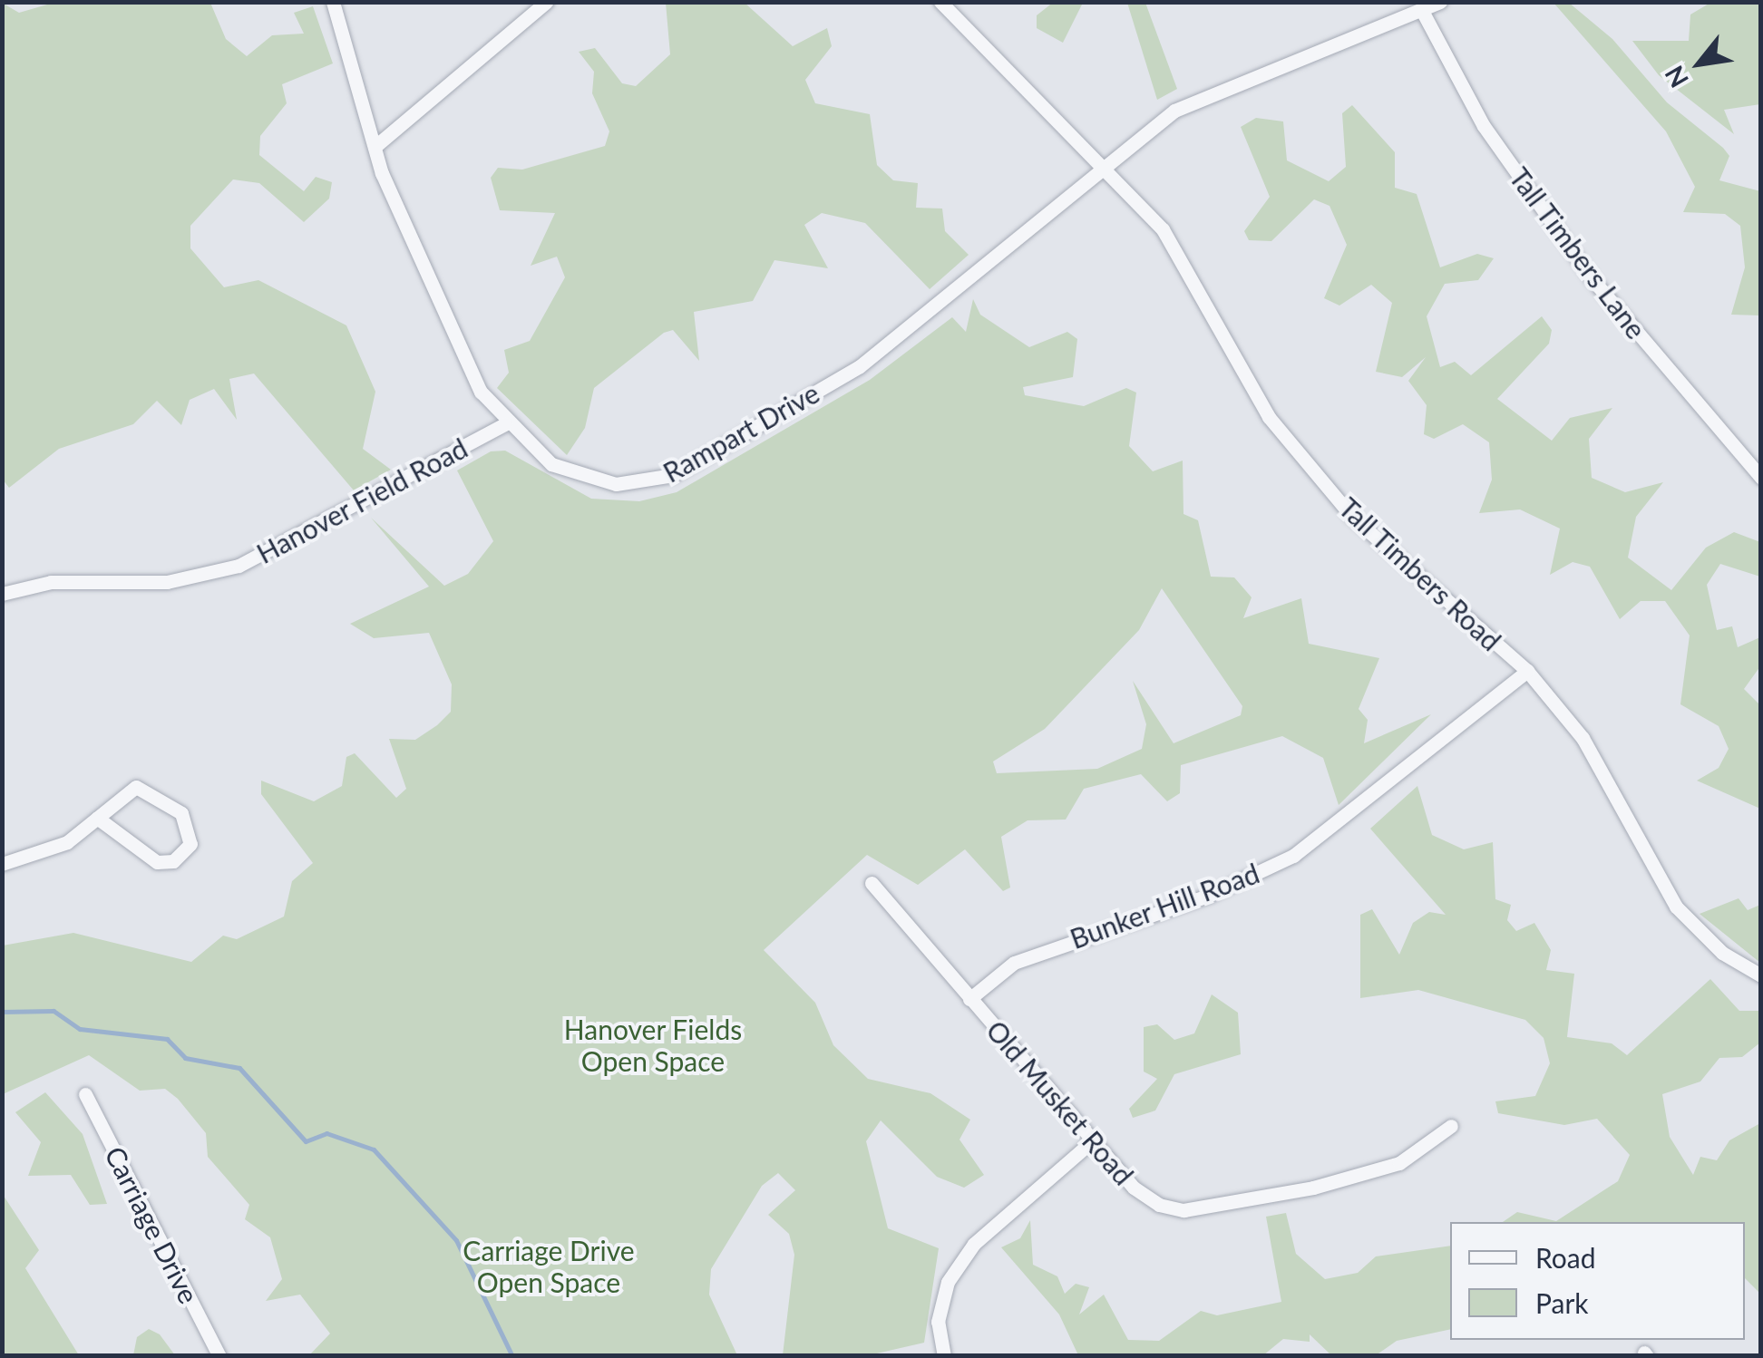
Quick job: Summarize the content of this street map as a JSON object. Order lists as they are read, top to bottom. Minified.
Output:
{"streets":{"street":["Tall Timbers Lane","Rampart Drive","Hanover Field Road","Tall Timbers Road","Bunker Hill Road","Old Musket Road","Carriage Drive"]},"crossings":[["Tall Timbers Lane","Rampart Drive"],["Rampart Drive","Hanover Field Road"],["Rampart Drive","Tall Timbers Road"],["Tall Timbers Road","Bunker Hill Road"],["Bunker Hill Road","Old Musket Road"]],"parks":["Hanover Fields Open Space","Carriage Drive Open Space"],"legend":["Road","Park"],"north":"bottom left"}
